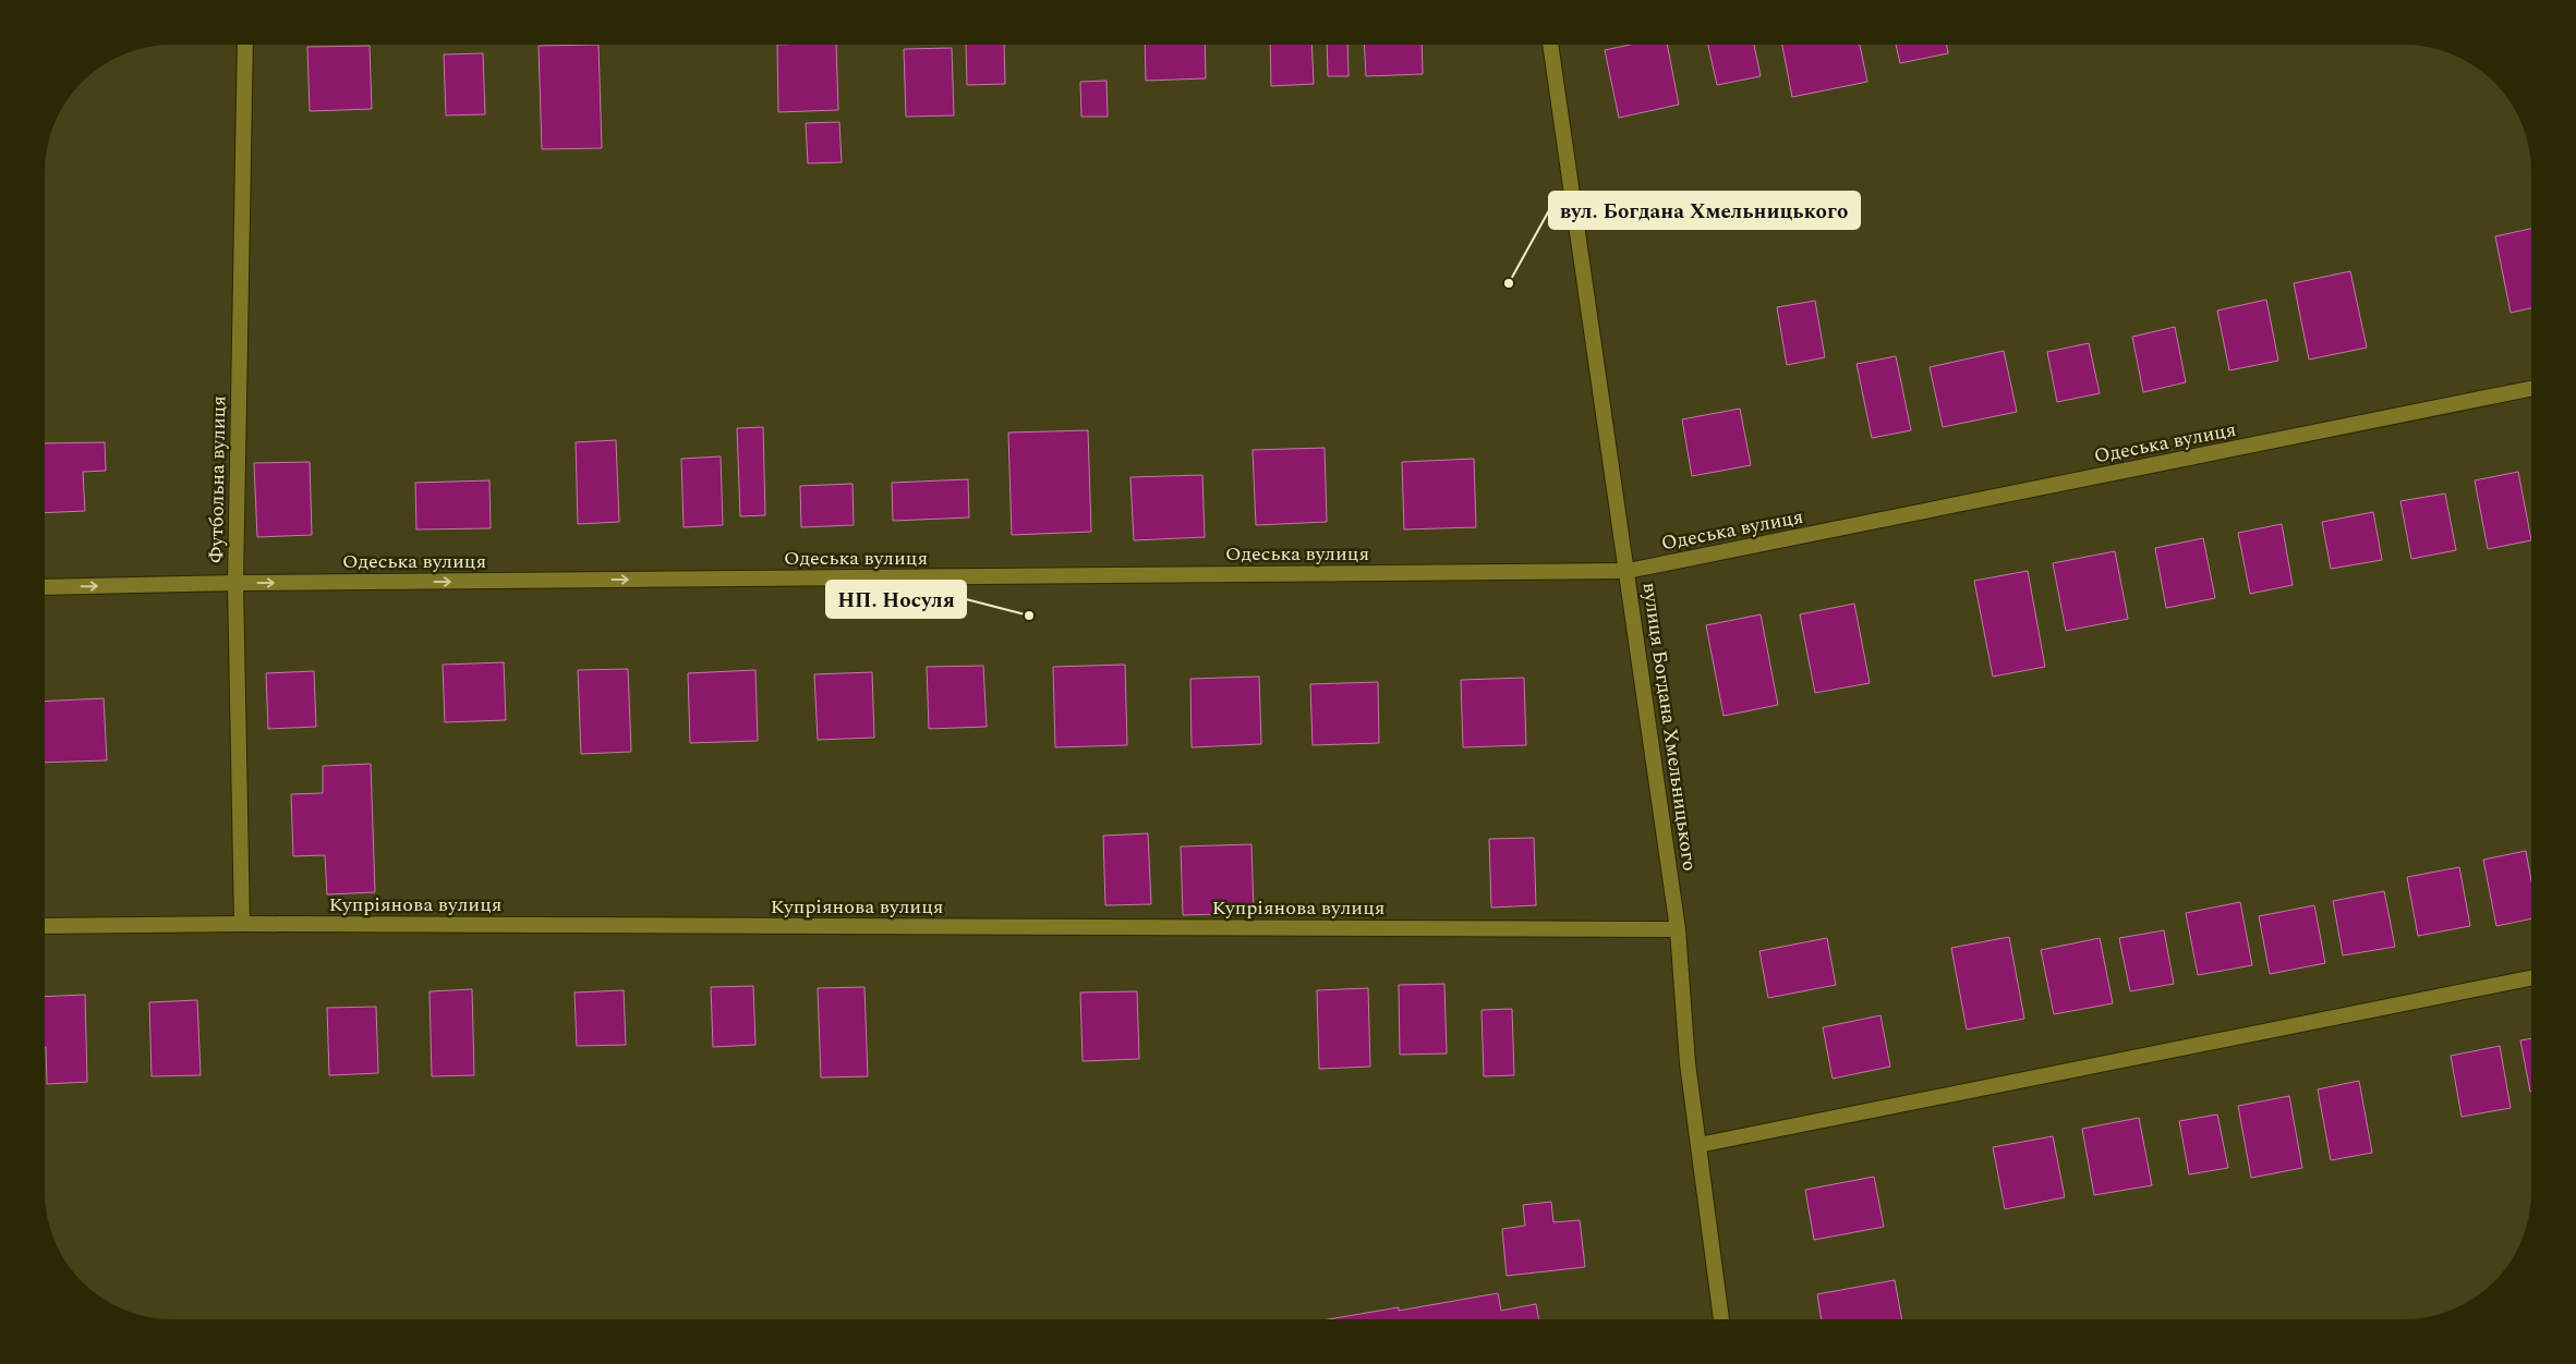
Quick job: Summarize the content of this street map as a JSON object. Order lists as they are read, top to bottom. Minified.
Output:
{"streets":{"street":["Одеська вулиця","Футбольна вулиця","вулиця Богдана Хмельницького","Купріянова вулиця"]},"crossings":[["Одеська вулиця","Футбольна вулиця"],["Одеська вулиця","вулиця Богдана Хмельницького"],["Футбольна вулиця","Купріянова вулиця"],["вулиця Богдана Хмельницького","Купріянова вулиця"]],"one_way":["Одеська вулиця"],"places":["вул. Богдана Хмельницького","НП. Носуля"]}
